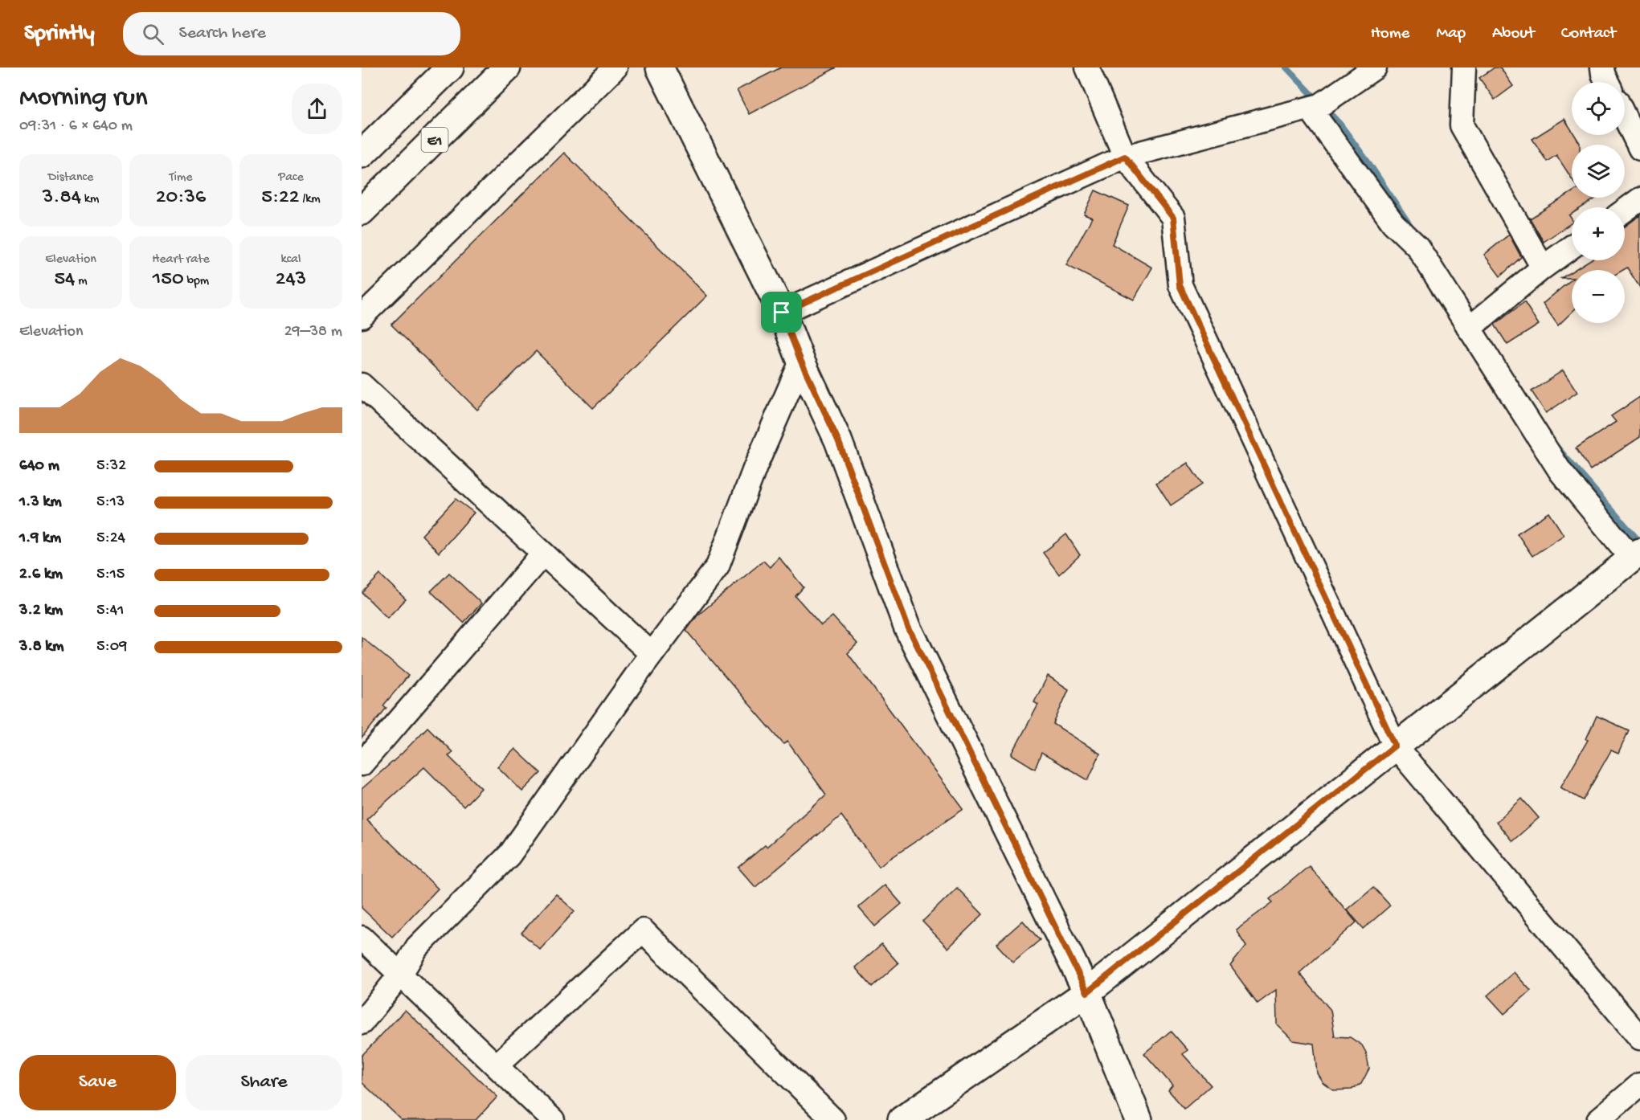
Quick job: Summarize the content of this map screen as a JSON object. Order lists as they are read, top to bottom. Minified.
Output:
{"streets":{"main road":["E1"]},"page":{"header":"Sprintly","search":"Search here","nav":["Home","Map","About","Contact"],"heading":["Morning run","09:31 · 6 × 640 m"],"map_buttons":["+","−"],"stats":[["Distance","3.84 km"],["Time","20:36"],["Pace","5:22 /km"],["Elevation","54 m"],["Heart rate","150 bpm"],["kcal","243"]],"chart":["Elevation","29–38 m"],"list":[{"name":"640 m","note":"5:32"},{"name":"1.3 km","note":"5:13"},{"name":"1.9 km","note":"5:24"},{"name":"2.6 km","note":"5:15"},{"name":"3.2 km","note":"5:41"},{"name":"3.8 km","note":"5:09"}],"buttons":["Save","Share"]}}
